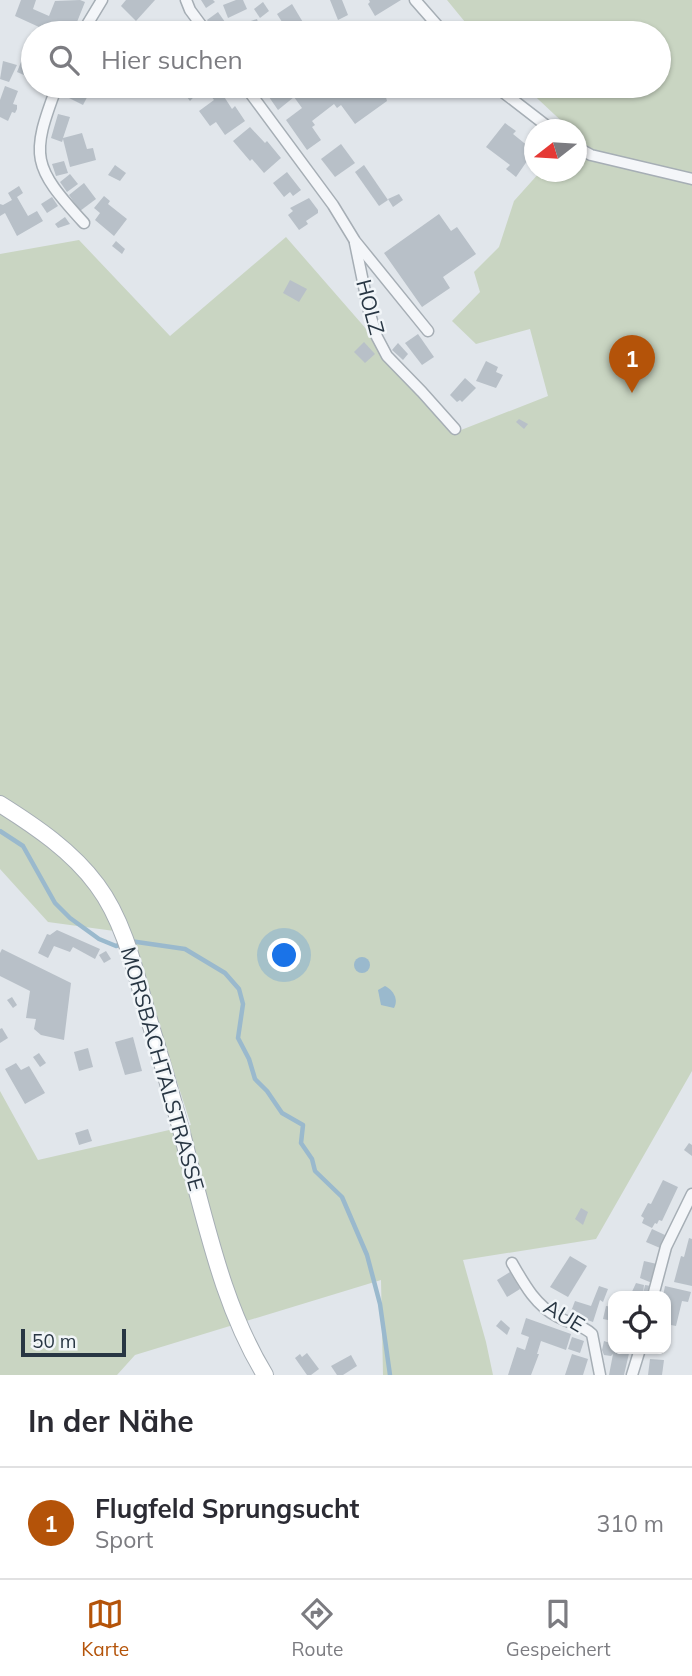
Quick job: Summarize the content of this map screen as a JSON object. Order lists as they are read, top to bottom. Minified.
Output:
{"streets":{"main road":["MORSBACHTALSTRASSE"],"street":["HOLZ","AUE"]},"scale_bar":"50 m","north":"left","page":{"search":"Hier suchen","pins":"1","scale":"50 m","heading":"In der Nähe","list":[{"mark":"1","name":"Flugfeld Sprungsucht","note":"Sport","value":"310 m"}],"nav":["Karte","Route","Gespeichert"]}}
